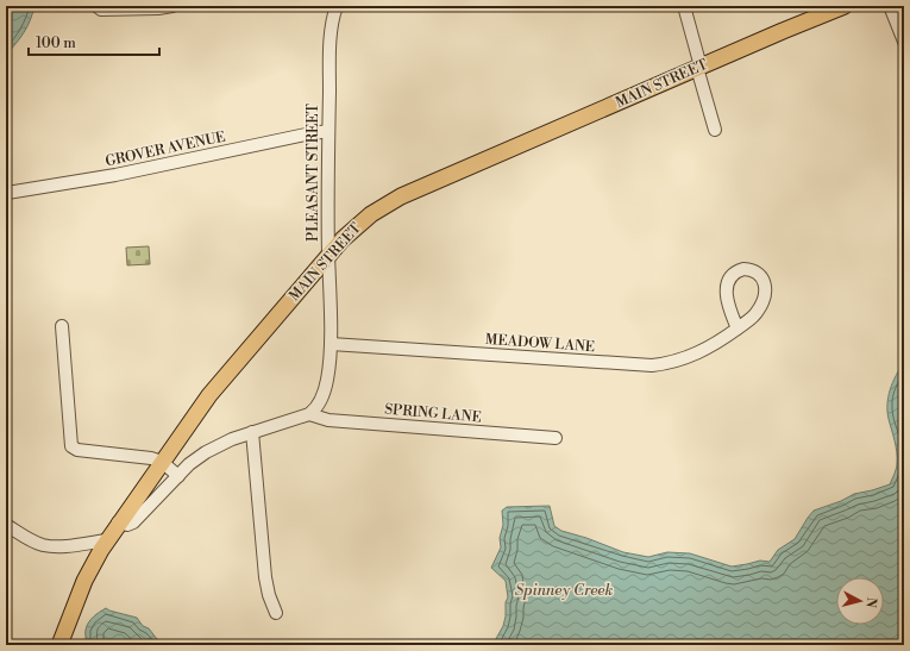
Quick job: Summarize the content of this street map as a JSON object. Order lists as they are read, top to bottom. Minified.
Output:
{"streets":{"main road":["MAIN STREET"],"street":["GROVER AVENUE","PLEASANT STREET","MEADOW LANE","SPRING LANE"]},"crossings":[["MAIN STREET","PLEASANT STREET"],["GROVER AVENUE","PLEASANT STREET"],["PLEASANT STREET","MEADOW LANE"],["PLEASANT STREET","SPRING LANE"]],"water":["Spinney Creek"],"scale_bar":"100 m","north":"right"}
